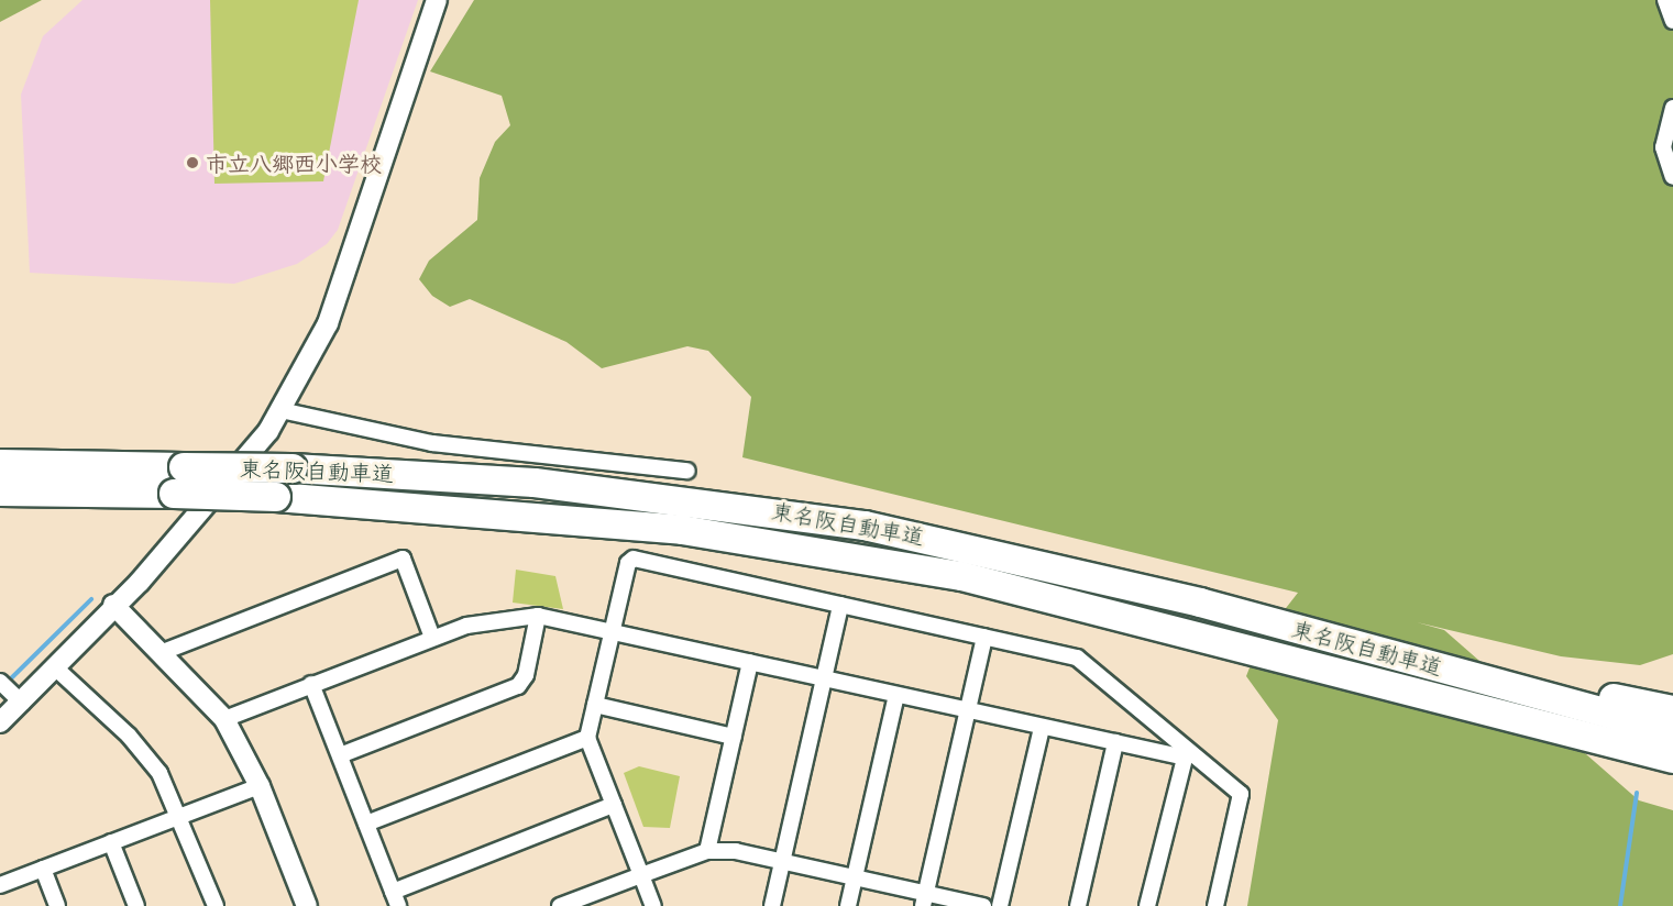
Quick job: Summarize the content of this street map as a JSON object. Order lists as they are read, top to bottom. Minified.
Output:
{"streets":{"highway":["東名阪自動車道"]},"places":["市立八郷西小学校"]}
